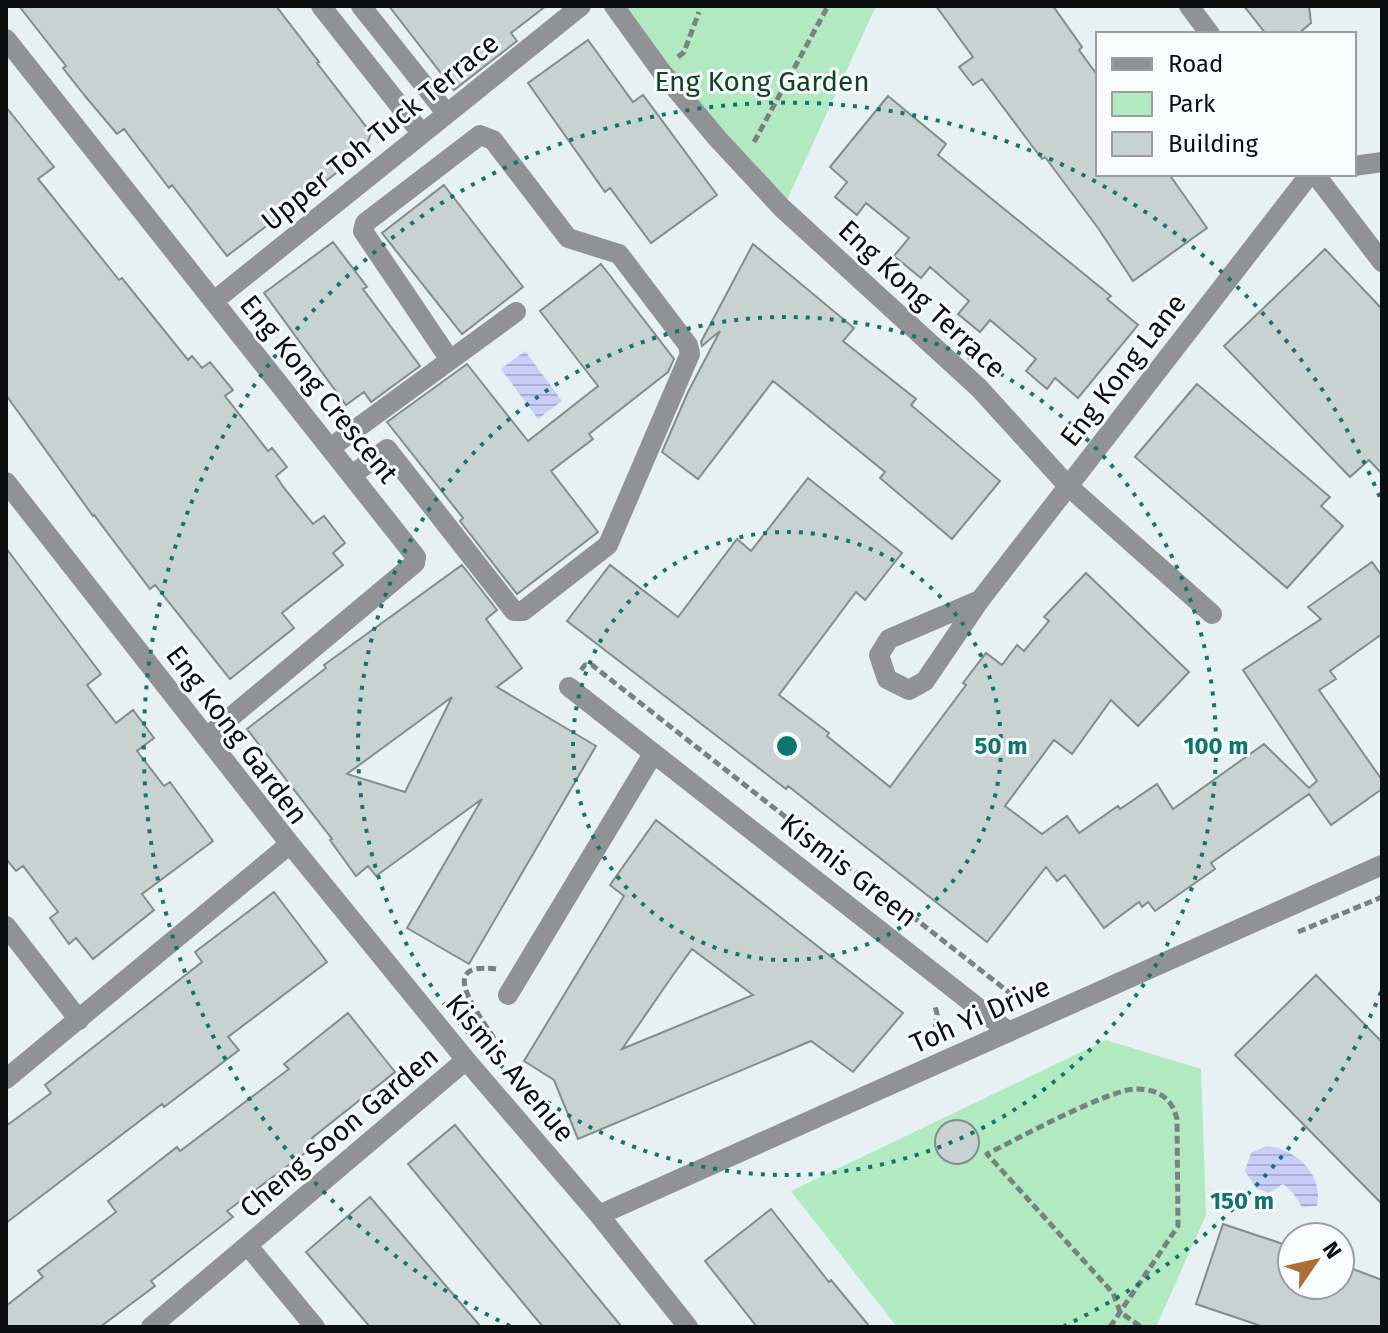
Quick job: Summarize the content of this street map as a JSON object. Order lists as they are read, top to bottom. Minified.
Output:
{"streets":{"street":["Upper Toh Tuck Terrace","Eng Kong Terrace","Eng Kong Lane","Eng Kong Crescent","Eng Kong Garden","Kismis Green","Toh Yi Drive","Kismis Avenue","Cheng Soon Garden"]},"crossings":[["Upper Toh Tuck Terrace","Eng Kong Crescent"],["Eng Kong Terrace","Eng Kong Lane"],["Eng Kong Crescent","Eng Kong Garden"],["Eng Kong Garden","Kismis Avenue"],["Kismis Green","Toh Yi Drive"],["Toh Yi Drive","Kismis Avenue"],["Kismis Avenue","Cheng Soon Garden"]],"parks":["Eng Kong Garden"],"legend":["Road","Park","Building"],"north":"top right","rings":["50 m","100 m","150 m"]}
